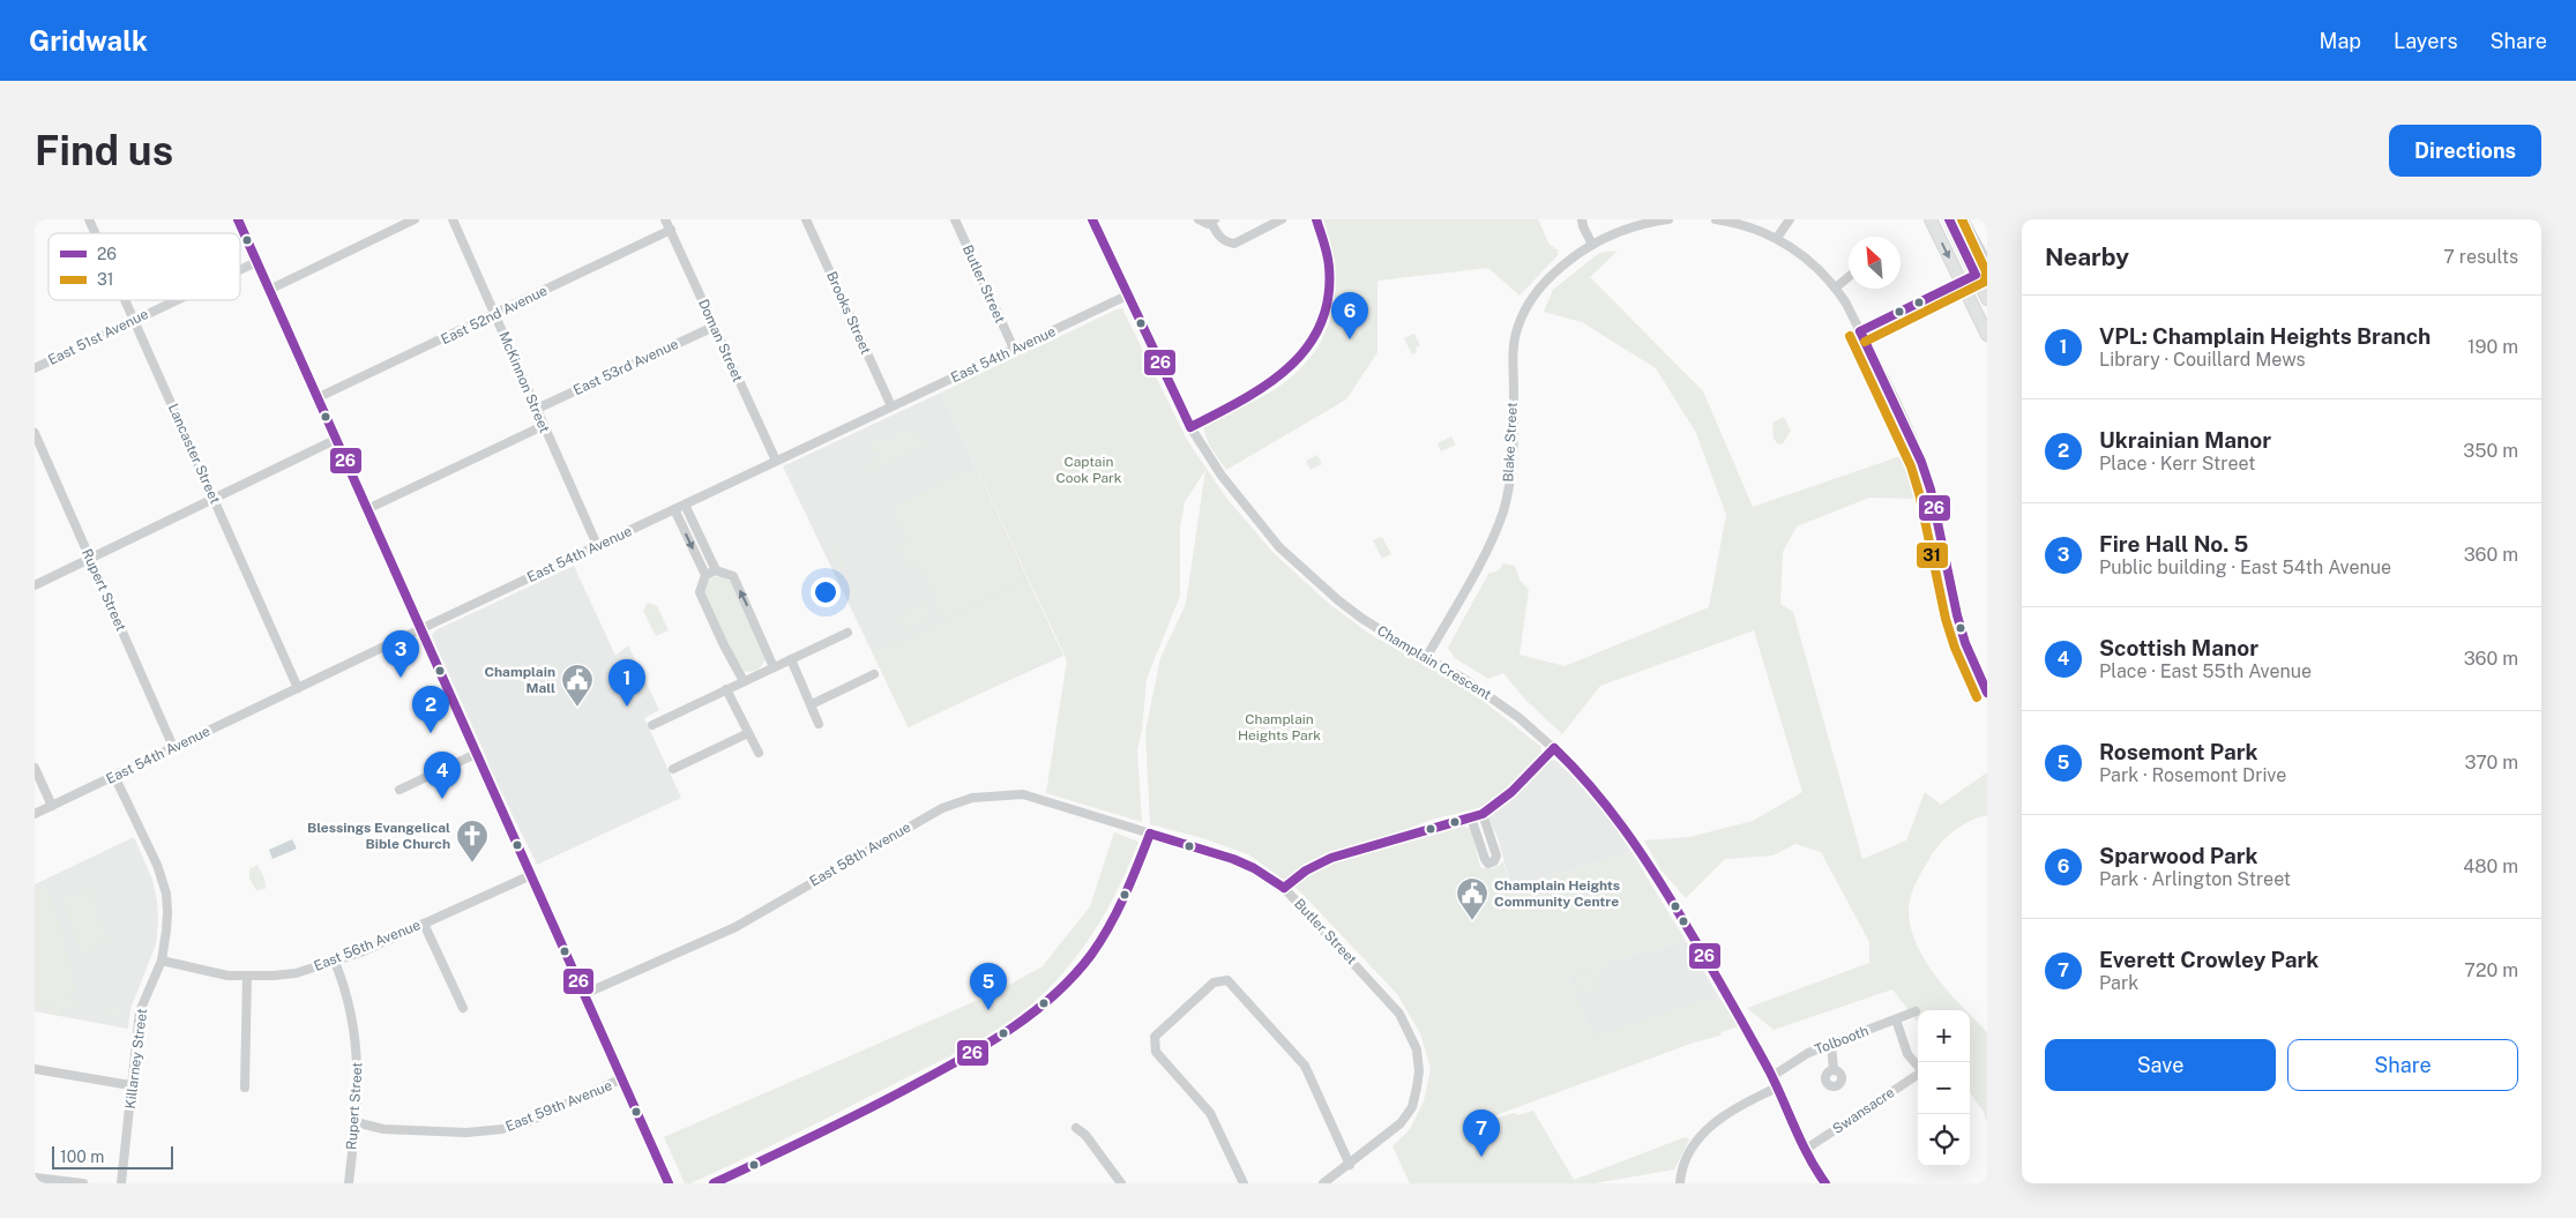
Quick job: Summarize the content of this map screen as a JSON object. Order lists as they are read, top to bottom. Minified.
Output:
{"streets":{"street":["Butler Street","Brooks Street","East 52nd Avenue","East 51st Avenue","Doman Street","East 54th Avenue","East 53rd Avenue","McKinnon Street","Blake Street","Lancaster Street","Rupert Street","Champlain Crescent","East 58th Avenue","East 56th Avenue","Tolbooth","Killarney Street","East 59th Avenue","Swansacre"]},"crossings":[["Butler Street","East 54th Avenue"],["Butler Street","East 58th Avenue"],["Brooks Street","East 54th Avenue"],["East 52nd Avenue","Doman Street"],["East 52nd Avenue","McKinnon Street"],["East 51st Avenue","Lancaster Street"],["Doman Street","East 54th Avenue"],["Doman Street","East 53rd Avenue"],["East 54th Avenue","McKinnon Street"],["East 54th Avenue","Lancaster Street"],["East 54th Avenue","Rupert Street"],["East 54th Avenue","Champlain Crescent"],["East 54th Avenue","Killarney Street"],["East 53rd Avenue","McKinnon Street"],["Blake Street","Champlain Crescent"],["Rupert Street","East 56th Avenue"],["Rupert Street","East 59th Avenue"],["Champlain Crescent","Tolbooth"],["Champlain Crescent","Swansacre"],["East 56th Avenue","Killarney Street"]],"parks":["Captain Cook Park","Champlain Heights Park"],"places":{"public building":["Champlain Mall","Champlain Heights Community Centre"],"church":["Blessings Evangelical Bible Church"]},"lines":["transit line 26","transit line 31"],"legend":["26","31"],"scale_bar":"100 m","north":"top left","page":{"header":"Gridwalk","nav":["Map","Layers","Share"],"buttons":["Directions",["Save","Share"]],"title":"Find us","heading":["Nearby","7 results"],"pins":["6","3","1","2","4","5","7"],"list":[{"mark":"1","name":"VPL: Champlain Heights Branch","note":"Library · Couillard Mews","value":"190 m"},{"mark":"2","name":"Ukrainian Manor","note":"Place · Kerr Street","value":"350 m"},{"mark":"3","name":"Fire Hall No. 5","note":"Public building · East 54th Avenue","value":"360 m"},{"mark":"4","name":"Scottish Manor","note":"Place · East 55th Avenue","value":"360 m"},{"mark":"5","name":"Rosemont Park","note":"Park · Rosemont Drive","value":"370 m"},{"mark":"6","name":"Sparwood Park","note":"Park · Arlington Street","value":"480 m"},{"mark":"7","name":"Everett Crowley Park","note":"Park","value":"720 m"}],"map_buttons":["+","−"],"scale":"100 m"}}
